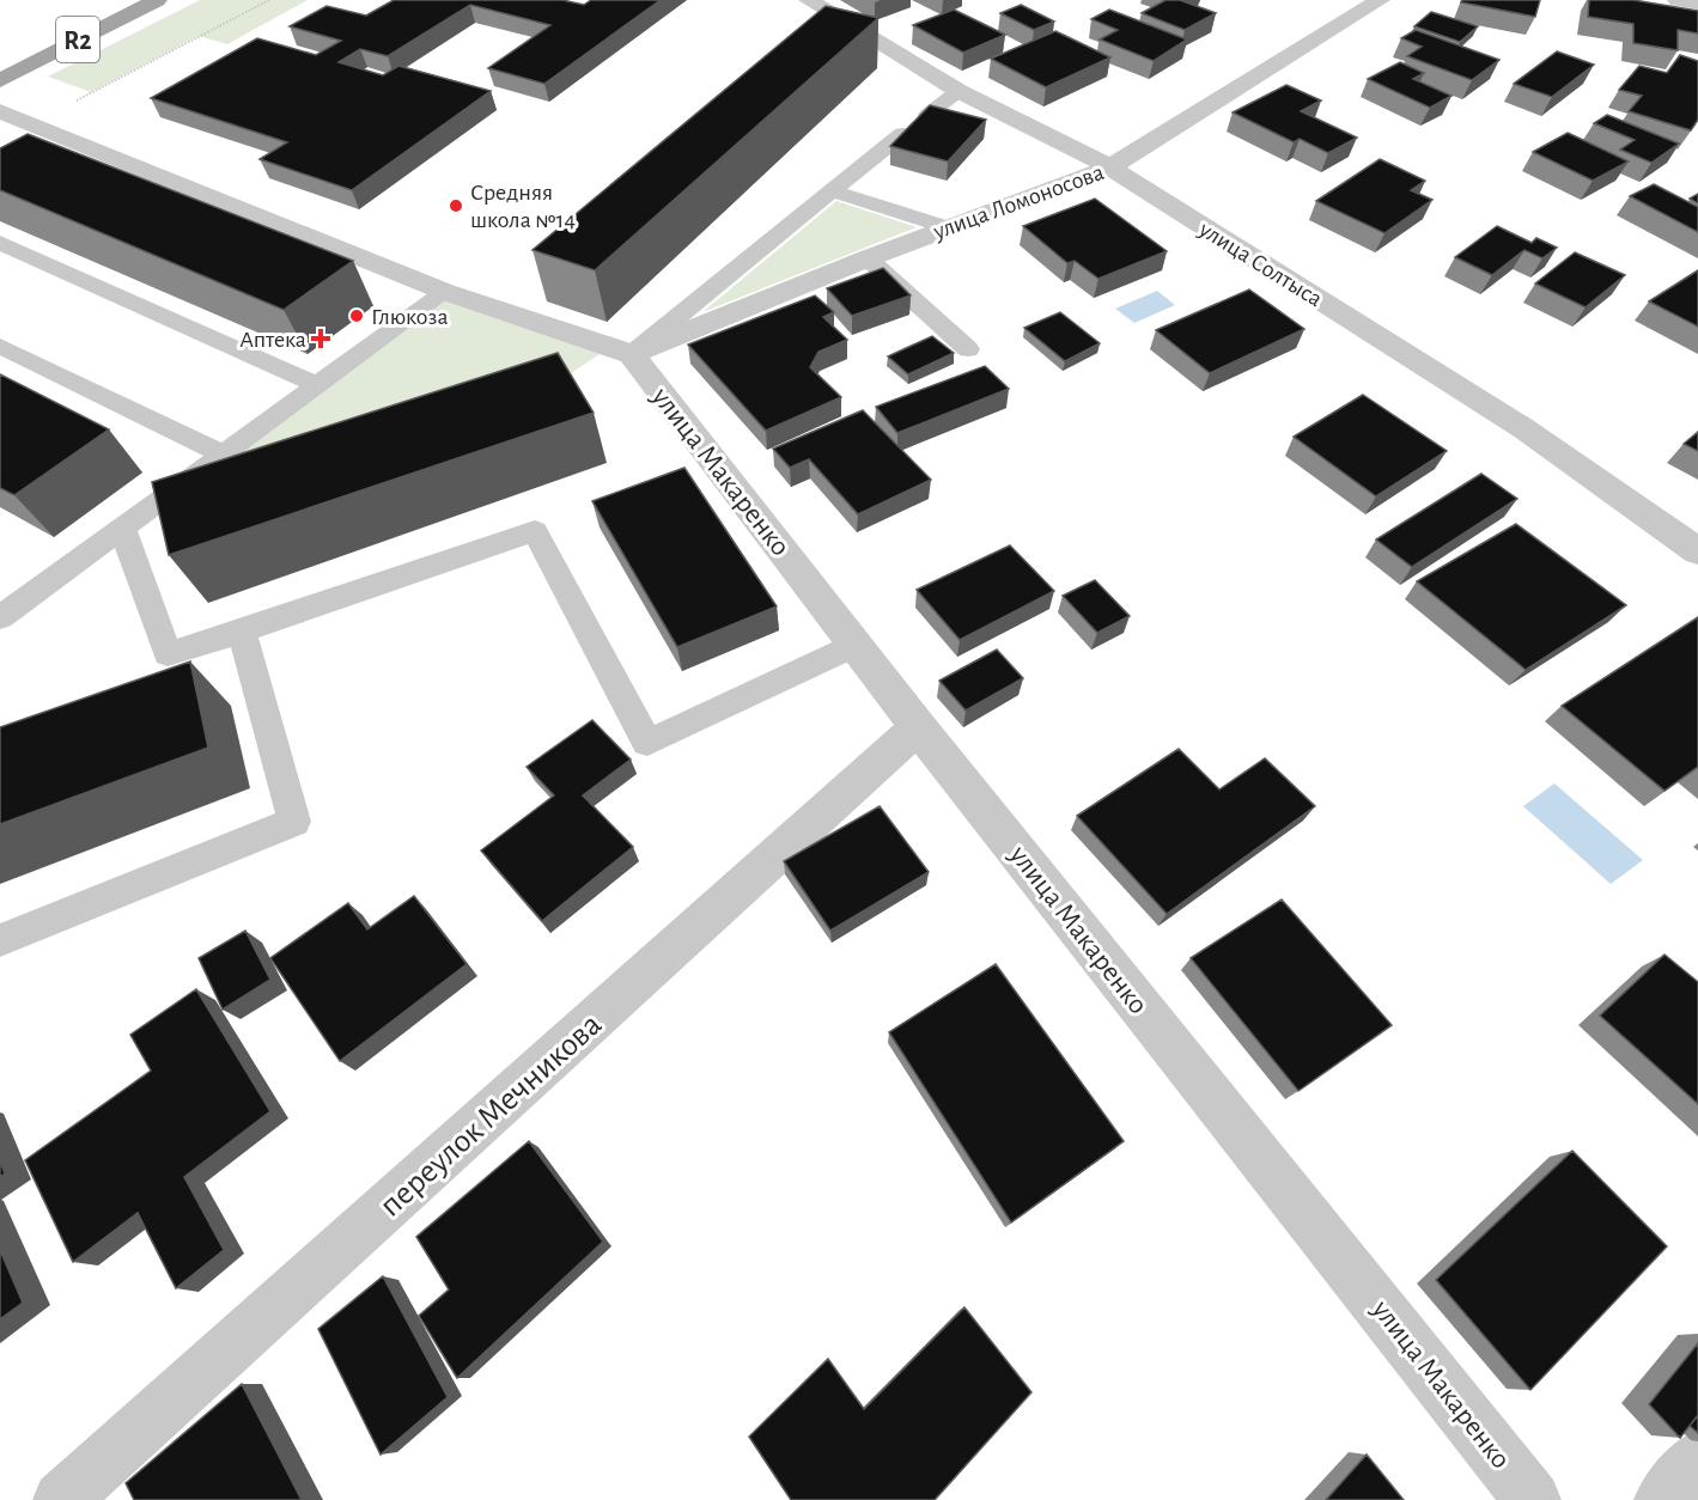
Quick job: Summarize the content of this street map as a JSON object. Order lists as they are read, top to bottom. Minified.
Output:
{"streets":{"main road":["R2"],"street":["улица Ломоносова","улица Солтыса","улица Макаренко","переулок Мечникова"]},"crossings":[["улица Ломоносова","улица Солтыса"],["улица Ломоносова","улица Макаренко"],["улица Макаренко","переулок Мечникова"]],"places":{"other":["Средняя школа №14","Глюкоза"],"health":["Аптека"]}}
